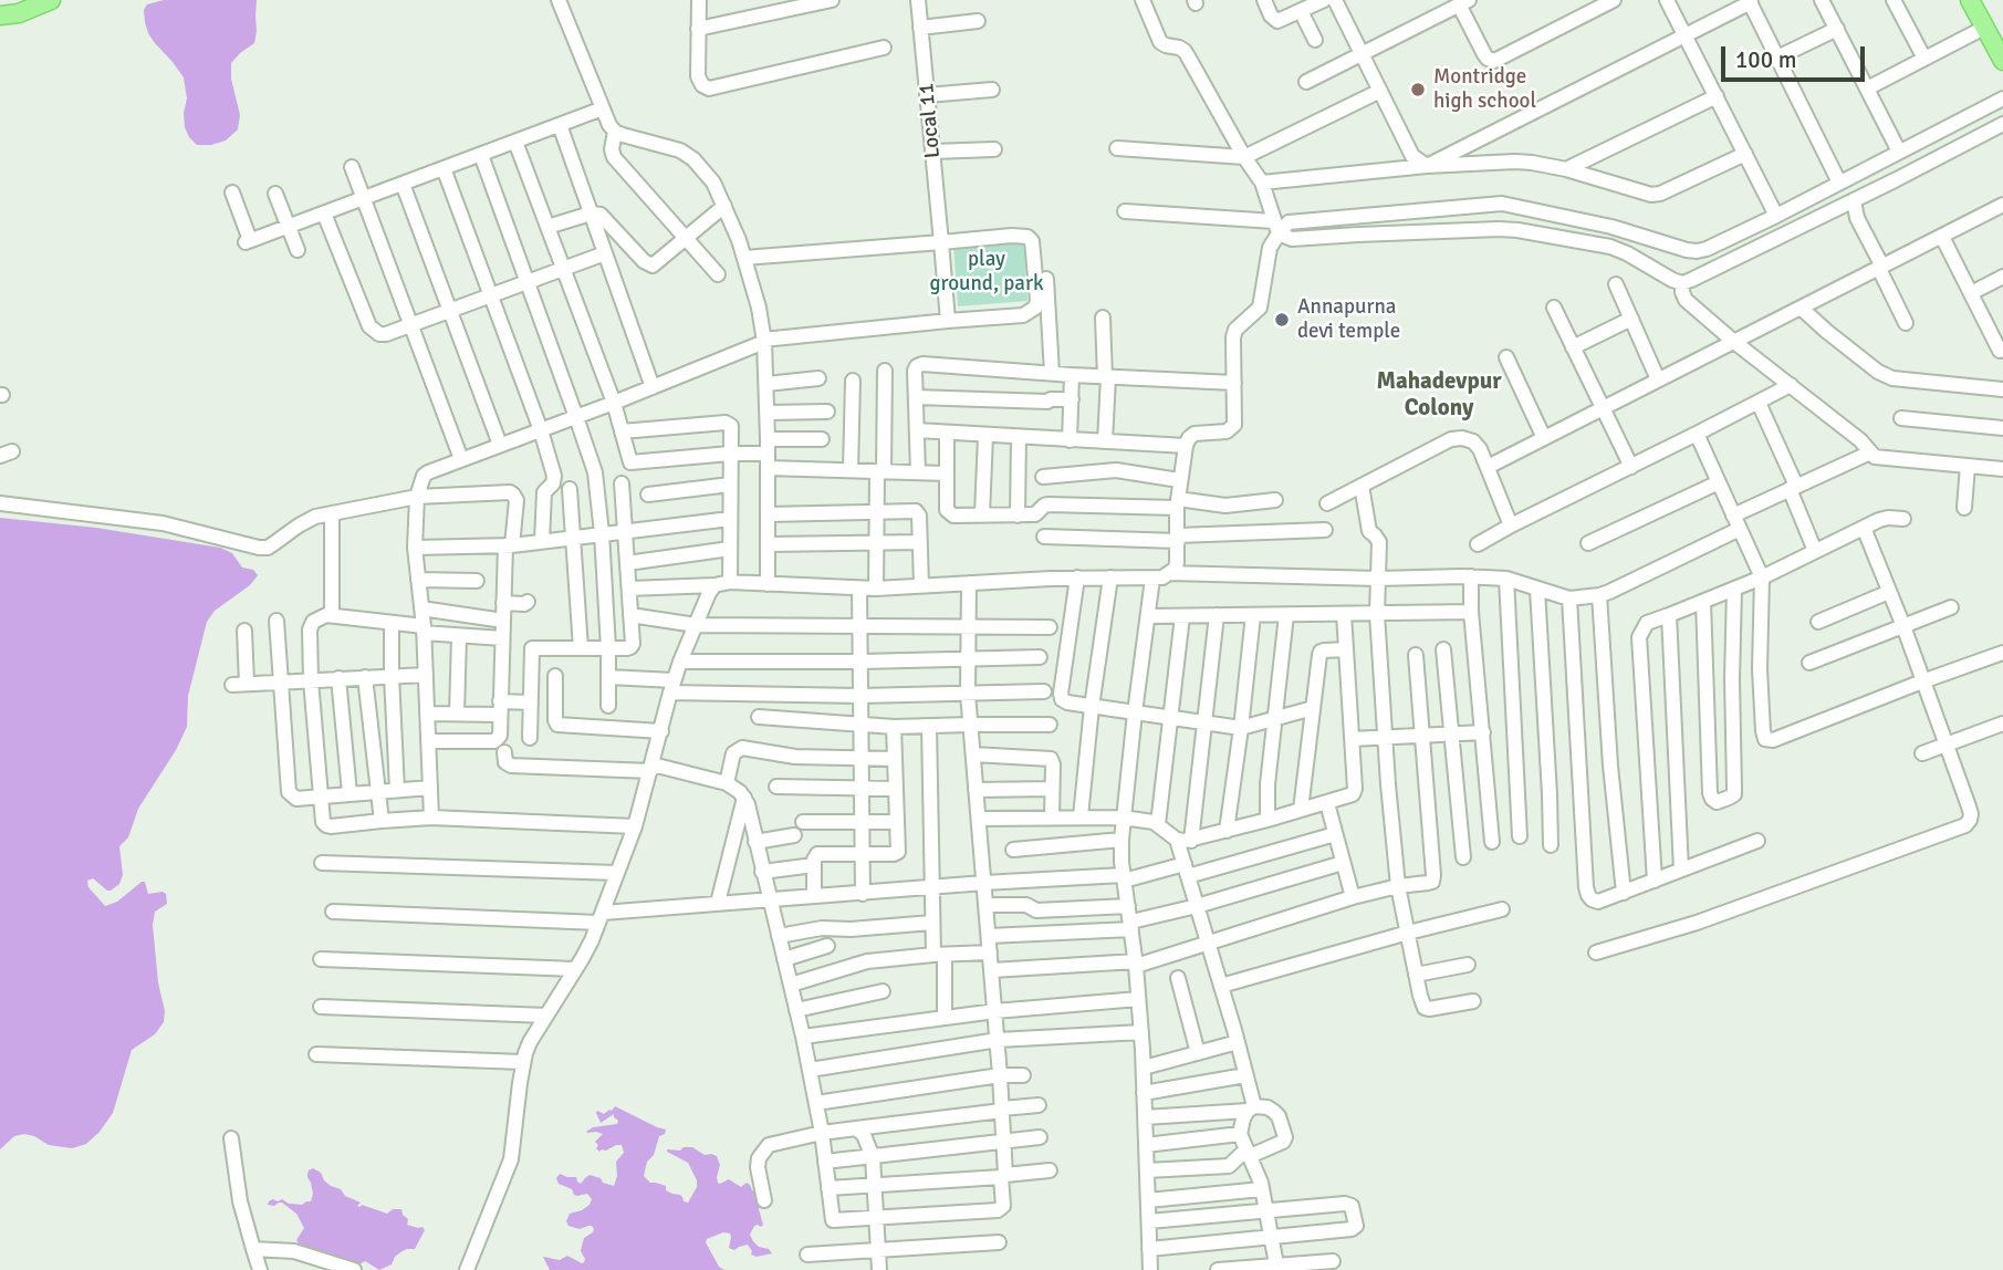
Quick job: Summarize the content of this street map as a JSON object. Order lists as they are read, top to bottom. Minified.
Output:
{"streets":{"street":["Local 11"]},"districts":["Mahadevpur Colony"],"parks":["play ground, park"],"places":["Montridge high school","Annapurna devi temple"],"scale_bar":"100 m"}
